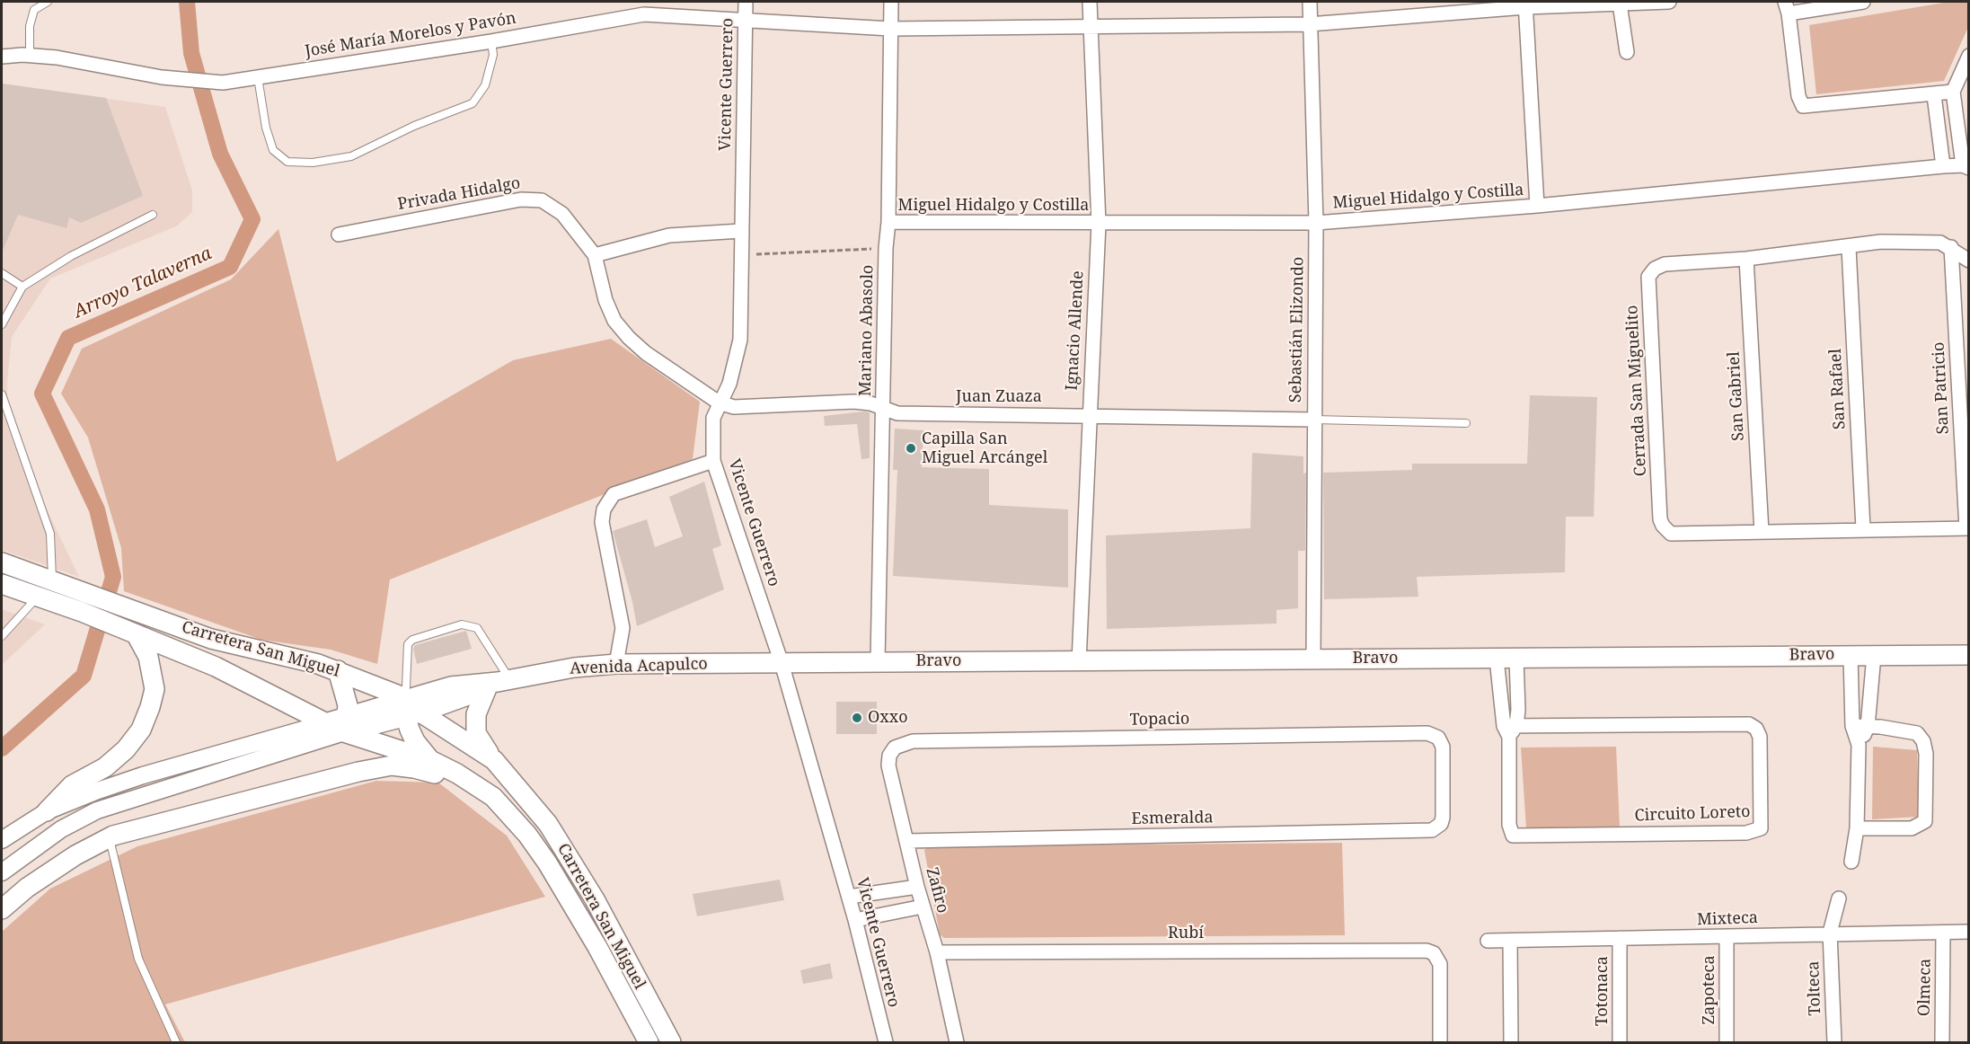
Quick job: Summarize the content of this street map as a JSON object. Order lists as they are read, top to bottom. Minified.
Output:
{"streets":{"main road":["Carretera San Miguel","Bravo","Avenida Acapulco"],"street":["José María Morelos y Pavón","Vicente Guerrero","Privada Hidalgo","Miguel Hidalgo y Costilla","Sebastián Elizondo","Mariano Abasolo","Ignacio Allende","San Patricio","San Rafael","Cerrada San Miguelito","San Gabriel","Juan Zuaza","Topacio","Circuito Loreto","Esmeralda","Zafiro","Mixteca","Rubí","Olmeca","Tolteca","Zapoteca","Totonaca"]},"crossings":[["José María Morelos y Pavón","Vicente Guerrero"],["José María Morelos y Pavón","Sebastián Elizondo"],["José María Morelos y Pavón","Mariano Abasolo"],["José María Morelos y Pavón","Ignacio Allende"],["Vicente Guerrero","Juan Zuaza"],["Vicente Guerrero","Bravo"],["Vicente Guerrero","Avenida Acapulco"],["Miguel Hidalgo y Costilla","Sebastián Elizondo"],["Miguel Hidalgo y Costilla","Mariano Abasolo"],["Miguel Hidalgo y Costilla","Ignacio Allende"],["Sebastián Elizondo","Juan Zuaza"],["Sebastián Elizondo","Bravo"],["Mariano Abasolo","Juan Zuaza"],["Mariano Abasolo","Bravo"],["Ignacio Allende","Juan Zuaza"],["Ignacio Allende","Bravo"],["San Patricio","Cerrada San Miguelito"],["San Rafael","Cerrada San Miguelito"],["Cerrada San Miguelito","San Gabriel"],["Carretera San Miguel","Avenida Acapulco"],["Bravo","Avenida Acapulco"],["Topacio","Esmeralda"],["Topacio","Zafiro"],["Esmeralda","Zafiro"],["Zafiro","Rubí"],["Mixteca","Olmeca"],["Mixteca","Tolteca"],["Mixteca","Zapoteca"],["Mixteca","Totonaca"]],"water":["Arroyo Talaverna"],"places":["Capilla San Miguel Arcángel","Oxxo"]}
